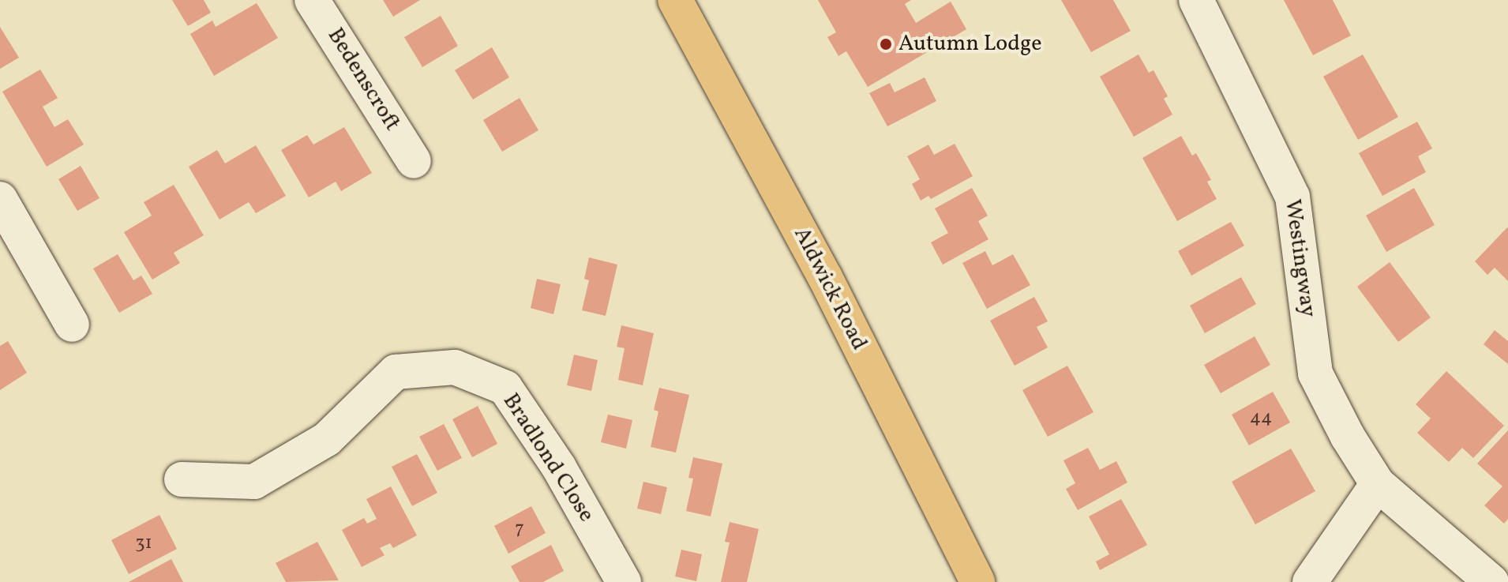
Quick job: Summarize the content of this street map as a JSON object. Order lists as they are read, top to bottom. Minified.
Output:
{"streets":{"main road":["Aldwick Road"],"street":["Bedenscroft","Westingway","Bradlond Close"]},"places":["Autumn Lodge"],"house_numbers":["44","7","31"]}
